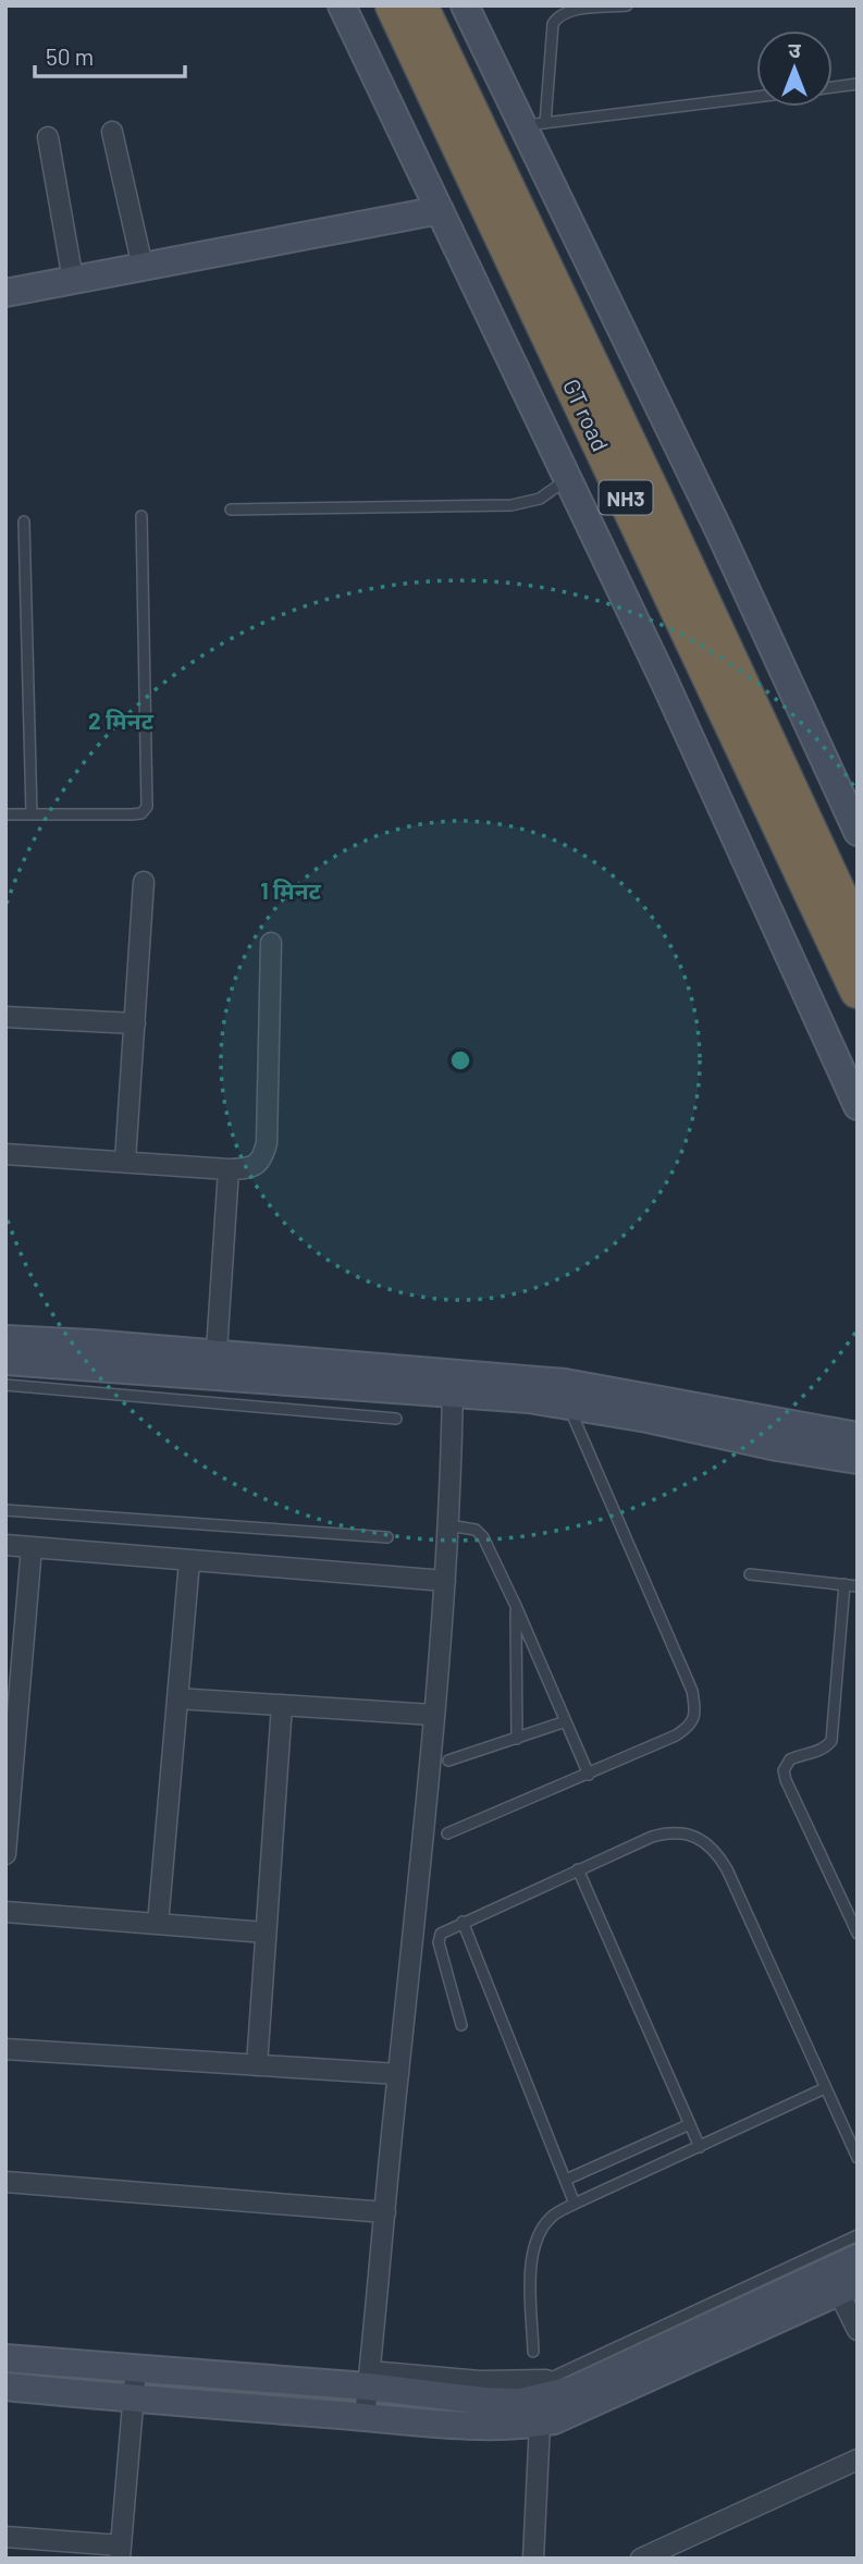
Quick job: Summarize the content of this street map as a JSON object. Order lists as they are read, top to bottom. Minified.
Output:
{"streets":{"highway":["GT road","NH3"]},"scale_bar":"50 m","north":"top","rings":["2 मिनट","1 मिनट"]}
